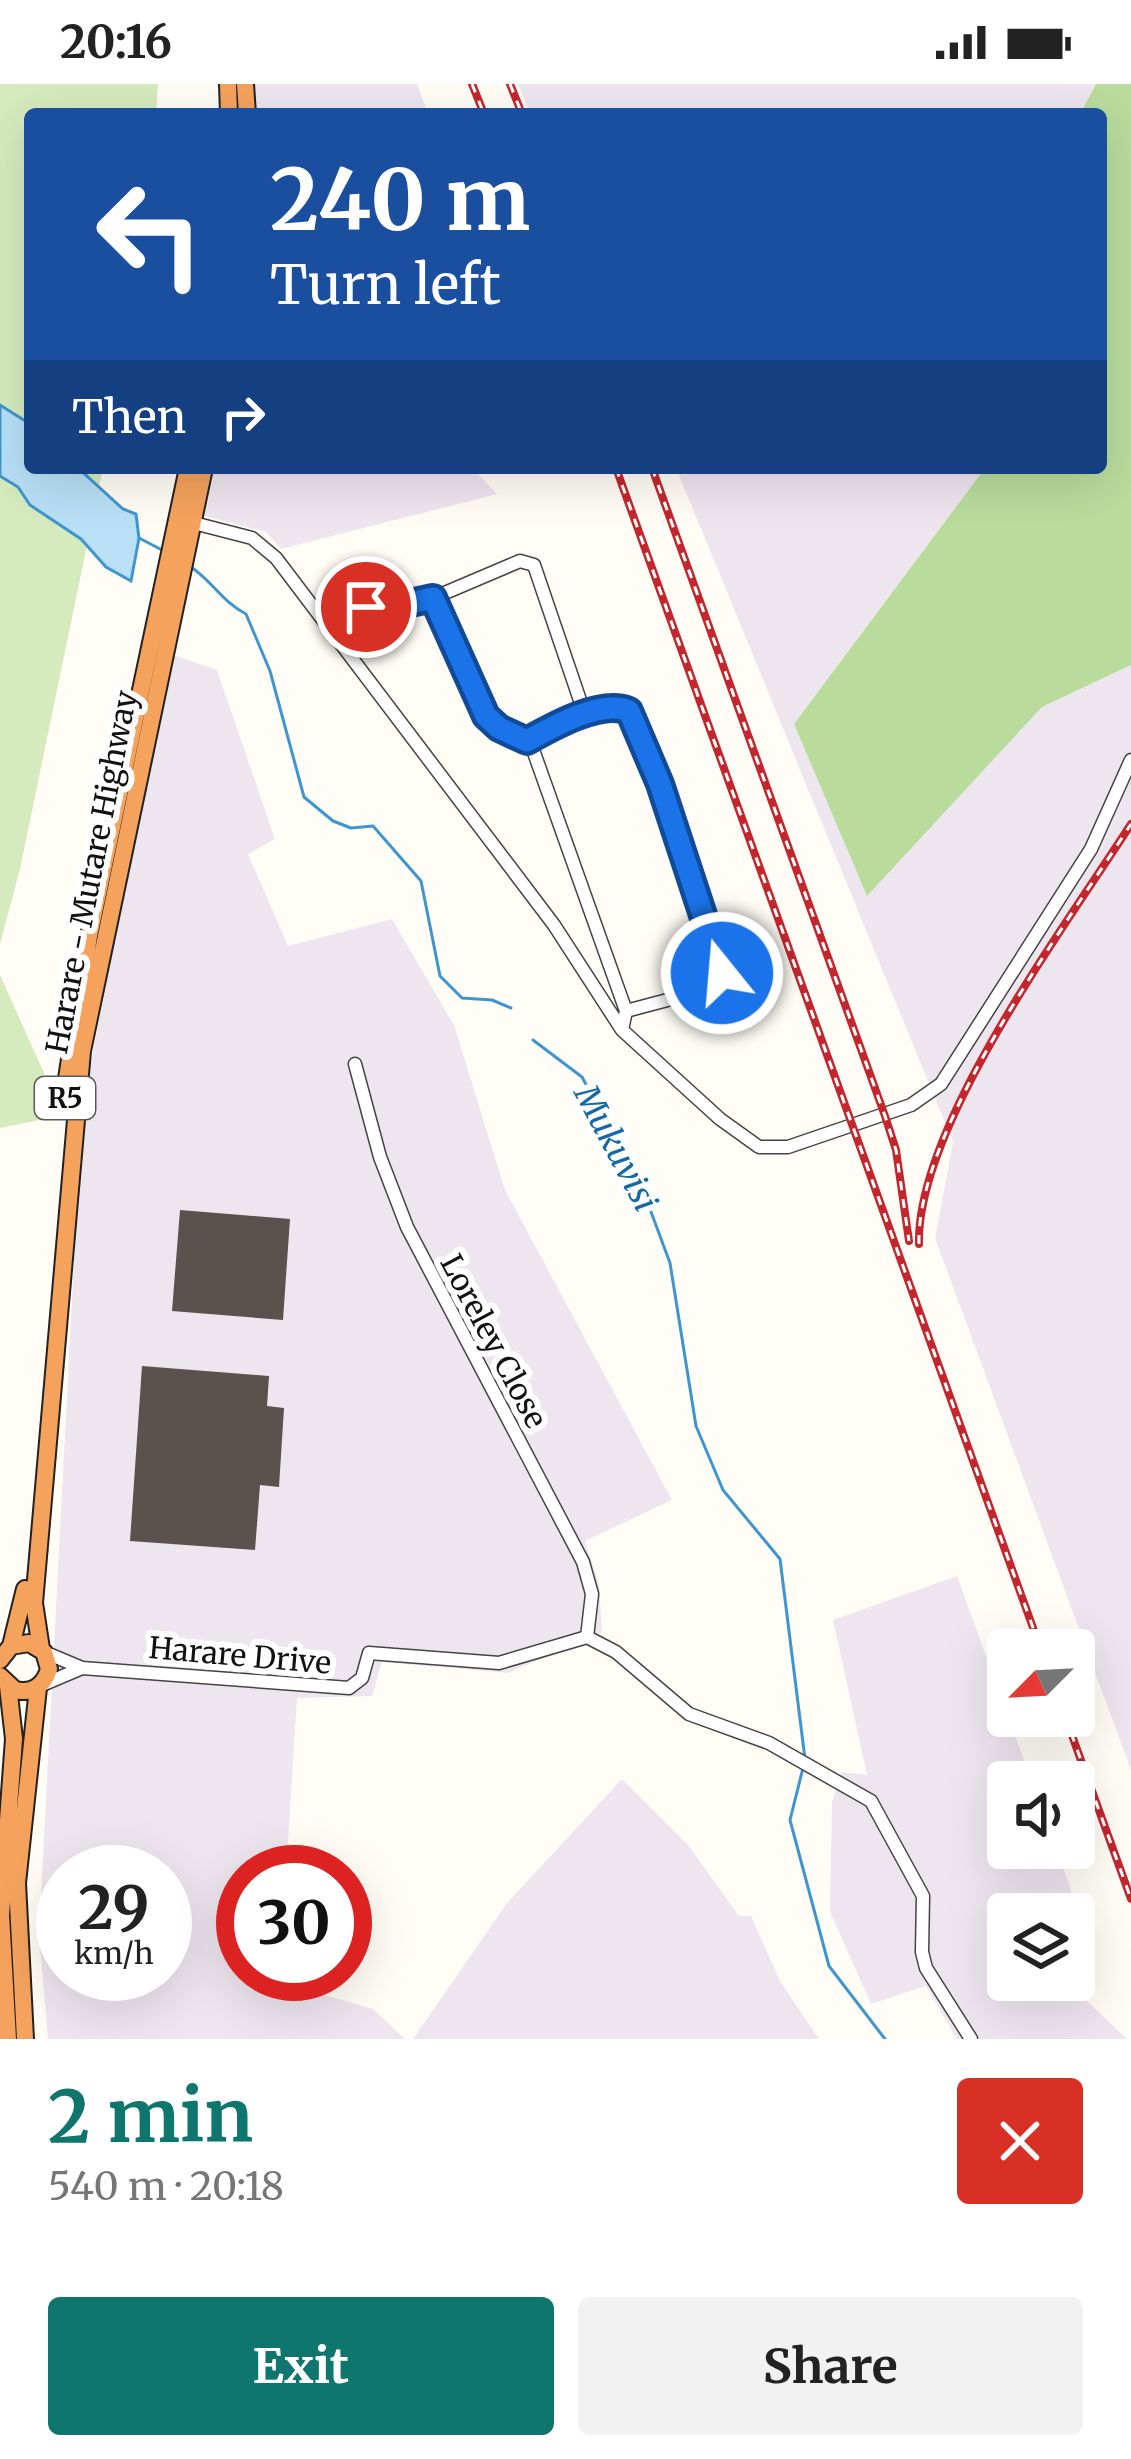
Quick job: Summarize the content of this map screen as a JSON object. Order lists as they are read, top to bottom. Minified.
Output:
{"streets":{"highway":["Harare - Mutare Highway","R5"],"street":["Loreley Close","Harare Drive"]},"crossings":[["Harare - Mutare Highway","R5"],["Harare - Mutare Highway","Harare Drive"],["R5","Harare Drive"],["Loreley Close","Harare Drive"]],"water":["Mukuvisi"],"north":"bottom left","page":{"status":"20:16","turn":["240 m","Turn left"],"then":"Then","speed":"29 km/h","limit":"30","heading":["2 min","540 m · 20:18"],"buttons":["Exit","Share"]}}
